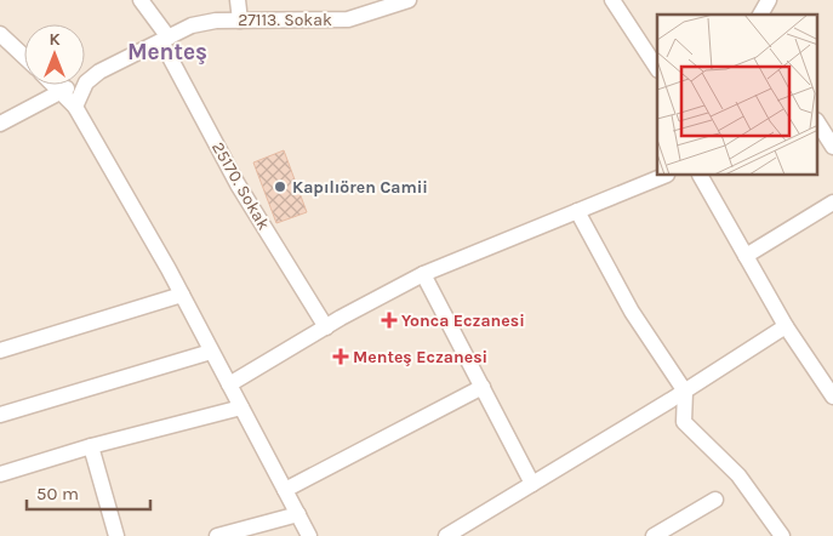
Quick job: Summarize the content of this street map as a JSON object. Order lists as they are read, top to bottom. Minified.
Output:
{"streets":{"street":["27113. Sokak","25170. Sokak"]},"crossings":[["27113. Sokak","25170. Sokak"]],"districts":["Menteş"],"places":{"other":["Kapılıören Camii"],"health":["Yonca Eczanesi","Menteş Eczanesi"]},"scale_bar":"50 m","north":"top"}
